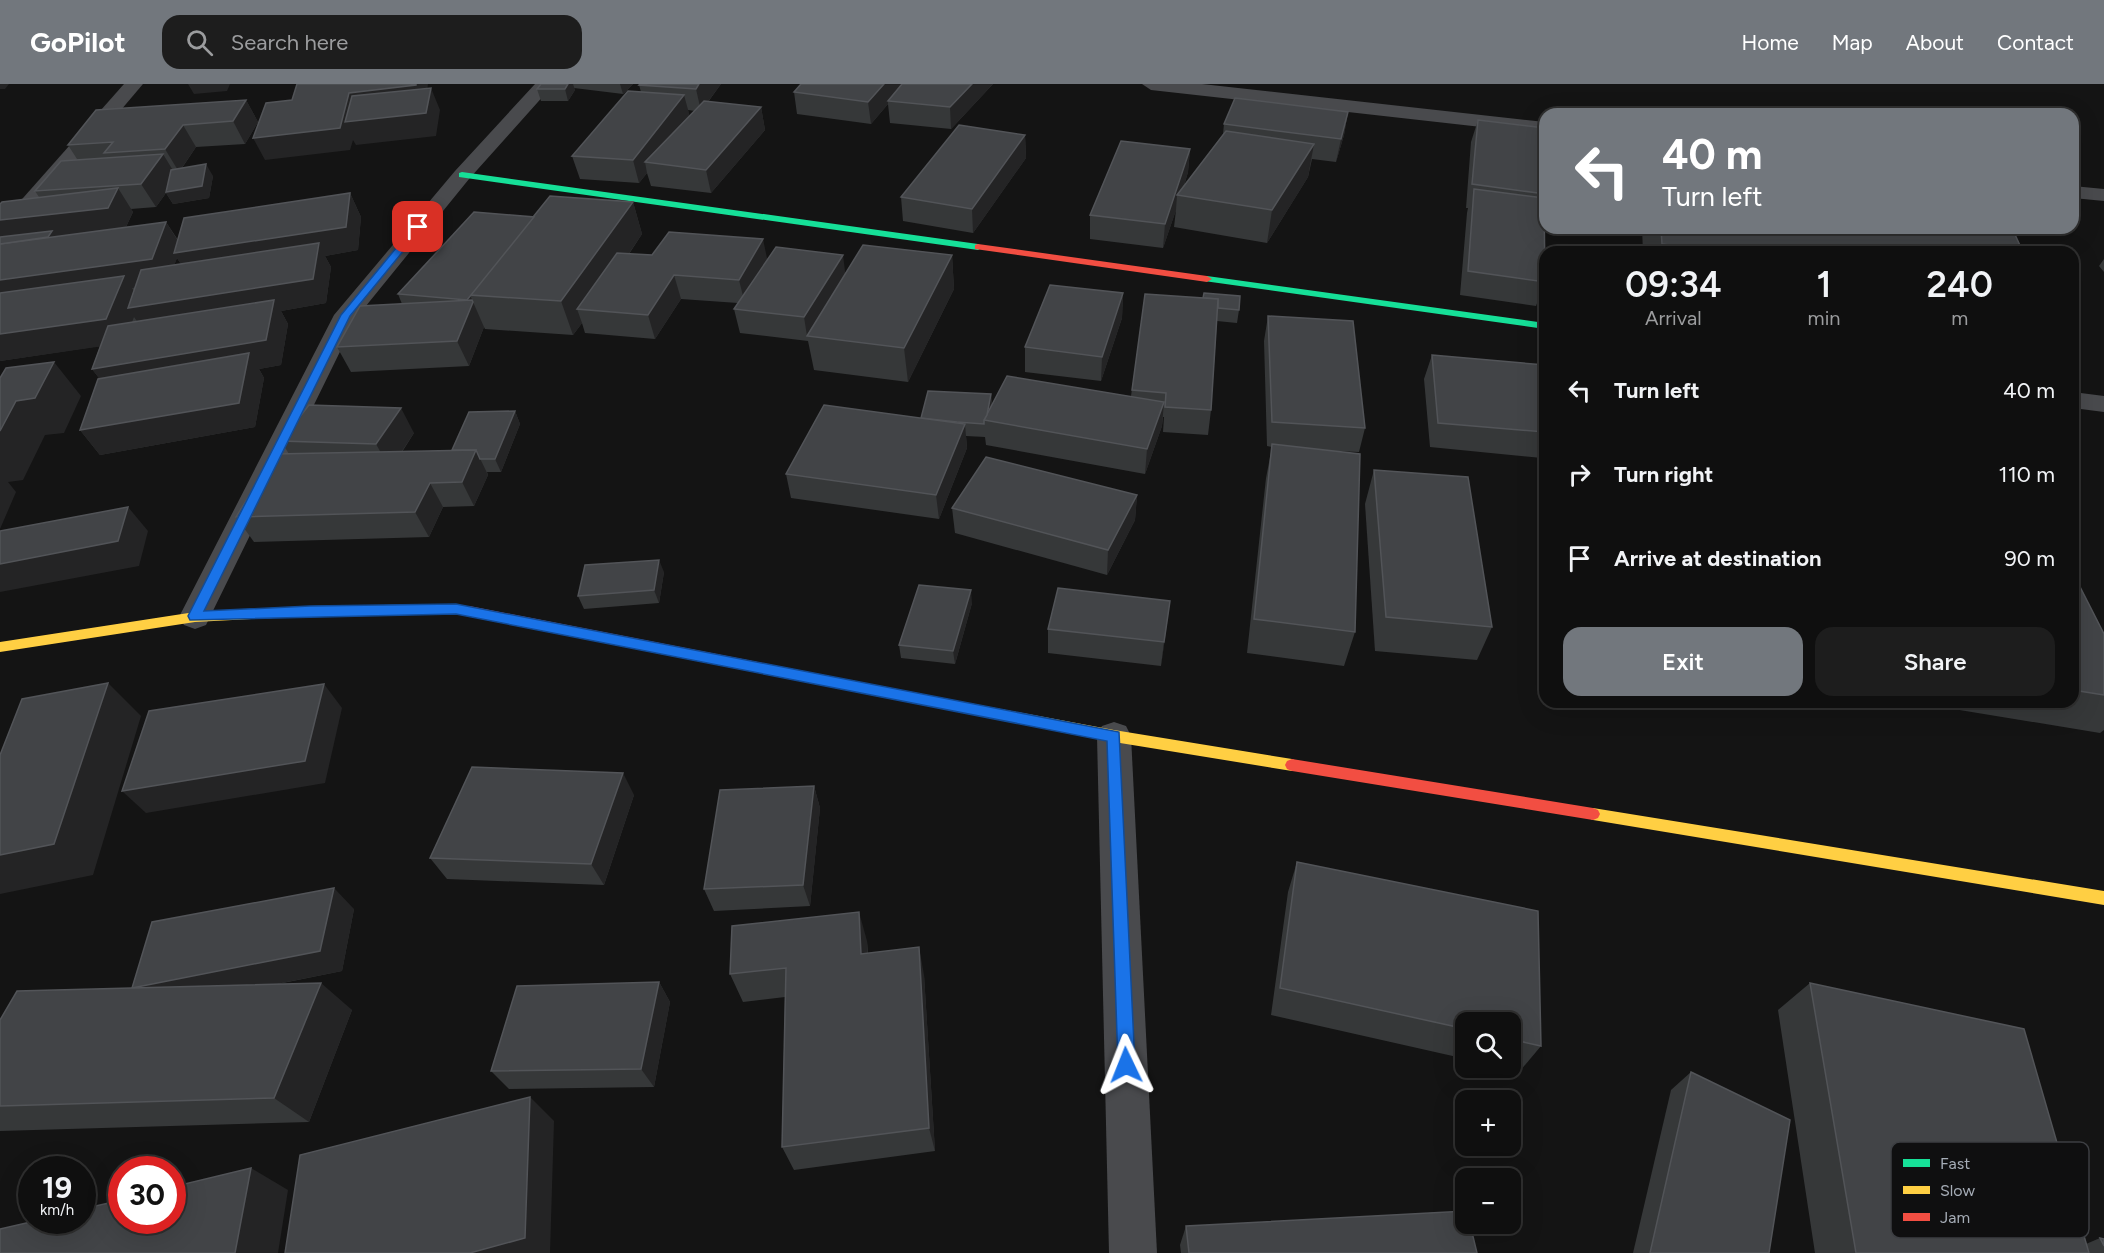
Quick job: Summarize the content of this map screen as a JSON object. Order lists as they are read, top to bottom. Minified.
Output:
{"legend":["Fast","Slow","Jam"],"page":{"header":"GoPilot","search":"Search here","nav":["Home","Map","About","Contact"],"turn":["40 m","Turn left"],"eta":["09:34","Arrival","1","min","240","m"],"list":[{"name":"Turn left","value":"40 m"},{"name":"Turn right","value":"110 m"},{"name":"Arrive at destination","value":"90 m"}],"buttons":["Exit","Share"],"map_buttons":["+","−"],"speed":"19 km/h","limit":"30"}}
